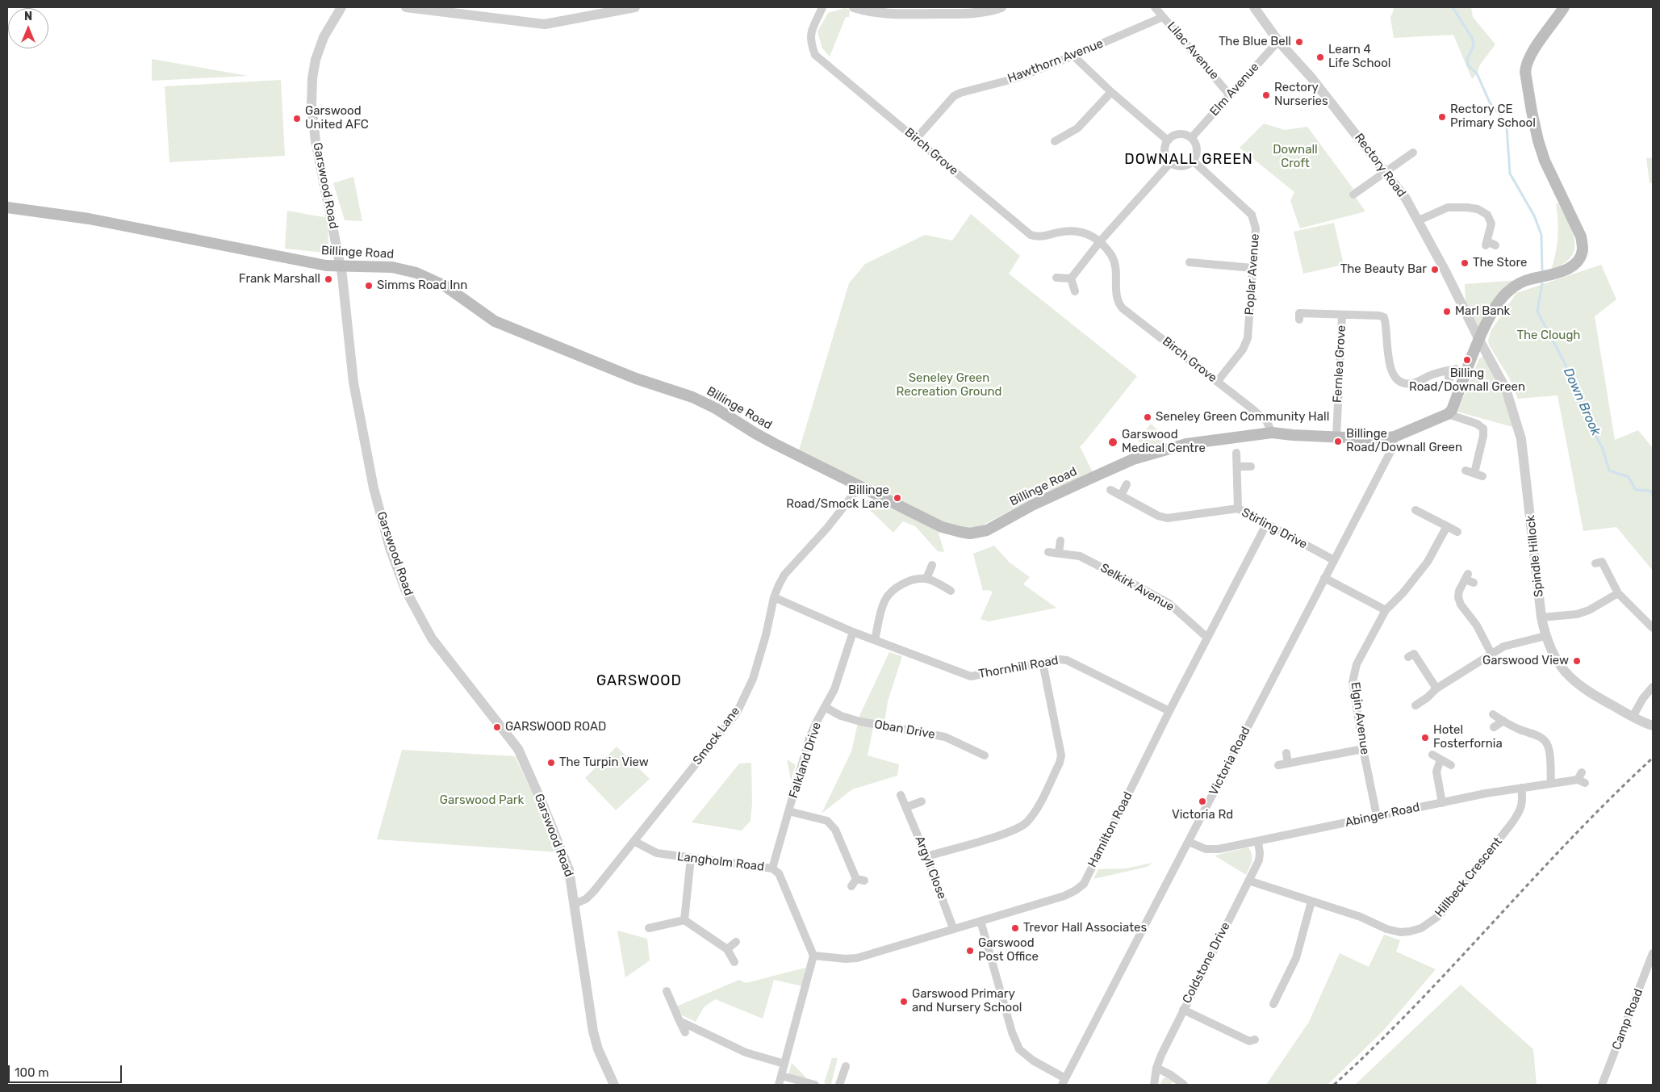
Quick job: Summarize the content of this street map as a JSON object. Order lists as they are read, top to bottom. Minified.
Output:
{"streets":{"main road":["Billinge Road"],"street":["Lilac Avenue","Hawthorn Avenue","Elm Avenue","Birch Grove","Rectory Road","Garswood Road","Poplar Avenue","Fernlea Grove","Stirling Drive","Spindle Hillock","Selkirk Avenue","Thornhill Road","Elgin Avenue","Oban Drive","Smock Lane","Falkland Drive","Victoria Road","Abinger Road","Hamilton Road","Langholm Road","Argyll Close","Hillbeck Crescent","Coldstone Drive","Camp Road"]},"crossings":[["Lilac Avenue","Hawthorn Avenue"],["Lilac Avenue","Elm Avenue"],["Hawthorn Avenue","Birch Grove"],["Elm Avenue","Rectory Road"],["Elm Avenue","Poplar Avenue"],["Birch Grove","Billinge Road"],["Birch Grove","Poplar Avenue"],["Rectory Road","Spindle Hillock"],["Garswood Road","Billinge Road"],["Garswood Road","Smock Lane"],["Billinge Road","Fernlea Grove"],["Billinge Road","Smock Lane"],["Billinge Road","Victoria Road"],["Stirling Drive","Victoria Road"],["Stirling Drive","Hamilton Road"],["Selkirk Avenue","Hamilton Road"],["Thornhill Road","Smock Lane"],["Thornhill Road","Falkland Drive"],["Thornhill Road","Hamilton Road"],["Elgin Avenue","Abinger Road"],["Oban Drive","Falkland Drive"],["Smock Lane","Langholm Road"],["Falkland Drive","Langholm Road"],["Victoria Road","Abinger Road"],["Abinger Road","Hillbeck Crescent"],["Abinger Road","Coldstone Drive"],["Hamilton Road","Langholm Road"],["Hamilton Road","Argyll Close"],["Hillbeck Crescent","Coldstone Drive"]],"districts":["DOWNALL GREEN","GARSWOOD"],"water":["Down Brook"],"parks":["Downall Croft","The Clough","Seneley Green Recreation Ground","Garswood Park"],"places":["The Blue Bell","Learn 4 Life School","Rectory Nurseries","Rectory CE Primary School","Garswood United AFC","The Store","The Beauty Bar","Frank Marshall","Simms Road Inn","Marl Bank","Billing Road/Downall Green","Seneley Green Community Hall","Billinge Road/Downall Green","Garswood Medical Centre","Billinge Road/Smock Lane","Garswood View","GARSWOOD ROAD","Hotel Fosterfornia","The Turpin View","Victoria Rd","Trevor Hall Associates","Garswood Post Office","Garswood Primary and Nursery School"],"scale_bar":"100 m","north":"top"}
